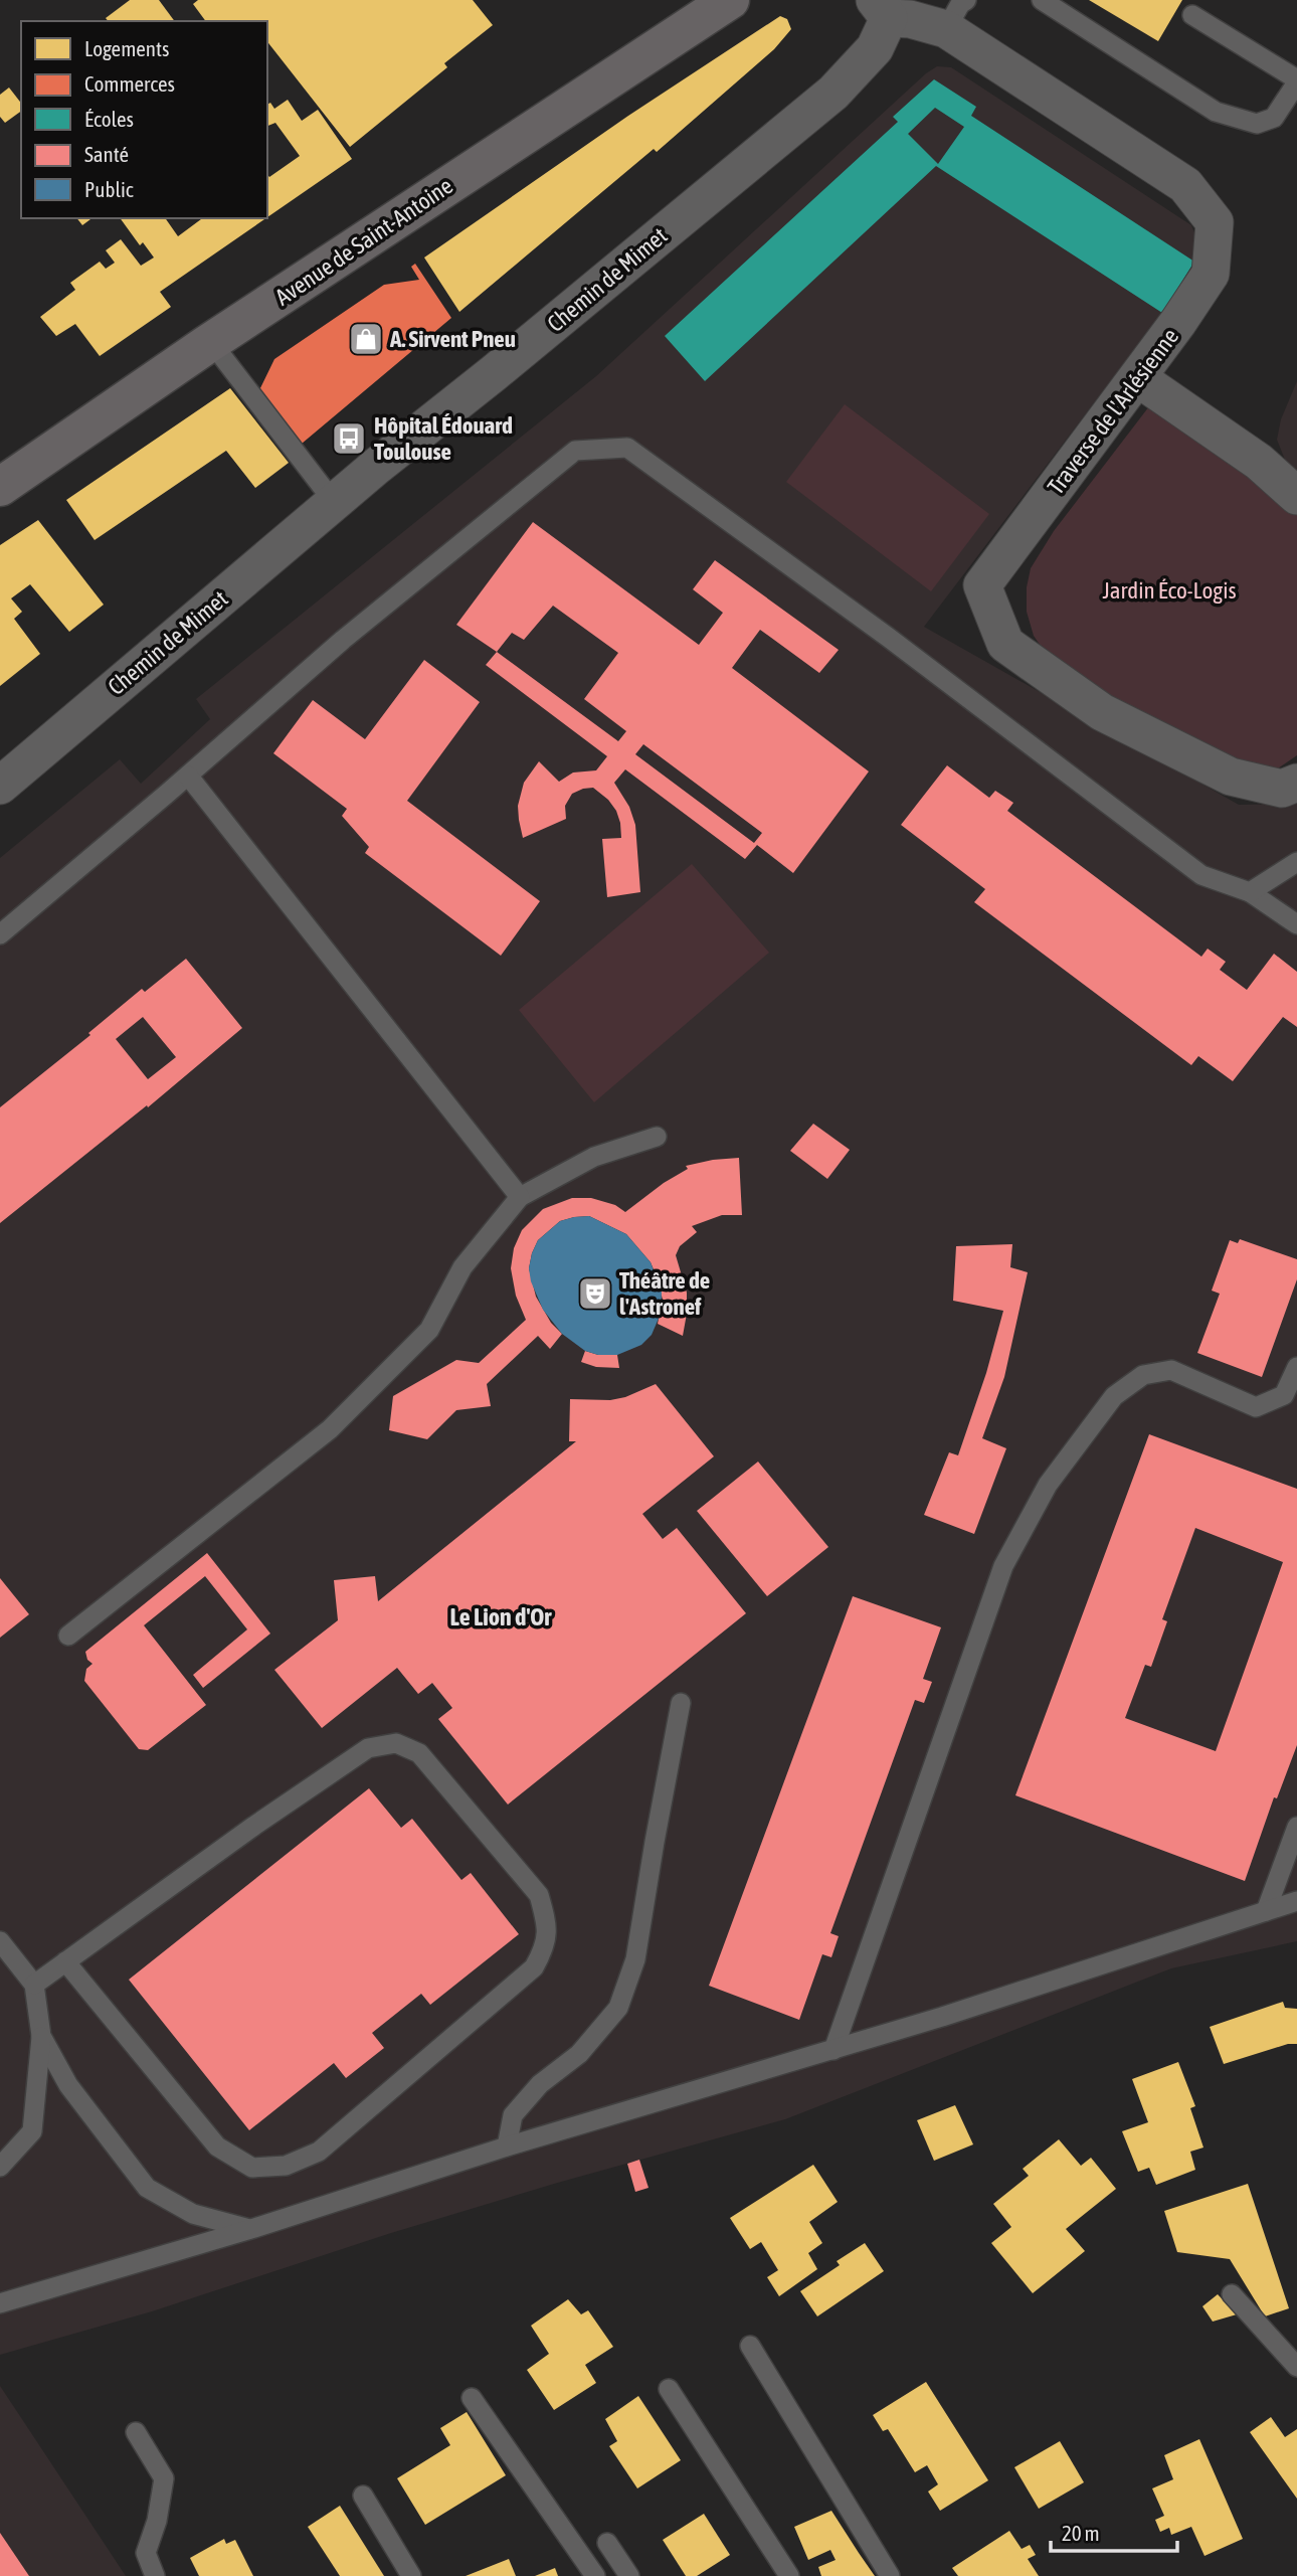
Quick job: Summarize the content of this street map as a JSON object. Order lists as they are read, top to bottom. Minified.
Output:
{"streets":{"main road":["Avenue de Saint-Antoine"],"street":["Chemin de Mimet","Traverse de l'Arlésienne"]},"crossings":[["Chemin de Mimet","Traverse de l'Arlésienne"]],"districts":["Le Lion d'Or"],"parks":["Jardin Éco-Logis"],"places":{"shop":["A. Sirvent Pneu"],"bus stop":["Hôpital Édouard Toulouse"],"theatre":["Théâtre de l'Astronef"]},"legend":["Logements","Commerces","Écoles","Santé","Public"],"scale_bar":"20 m"}
